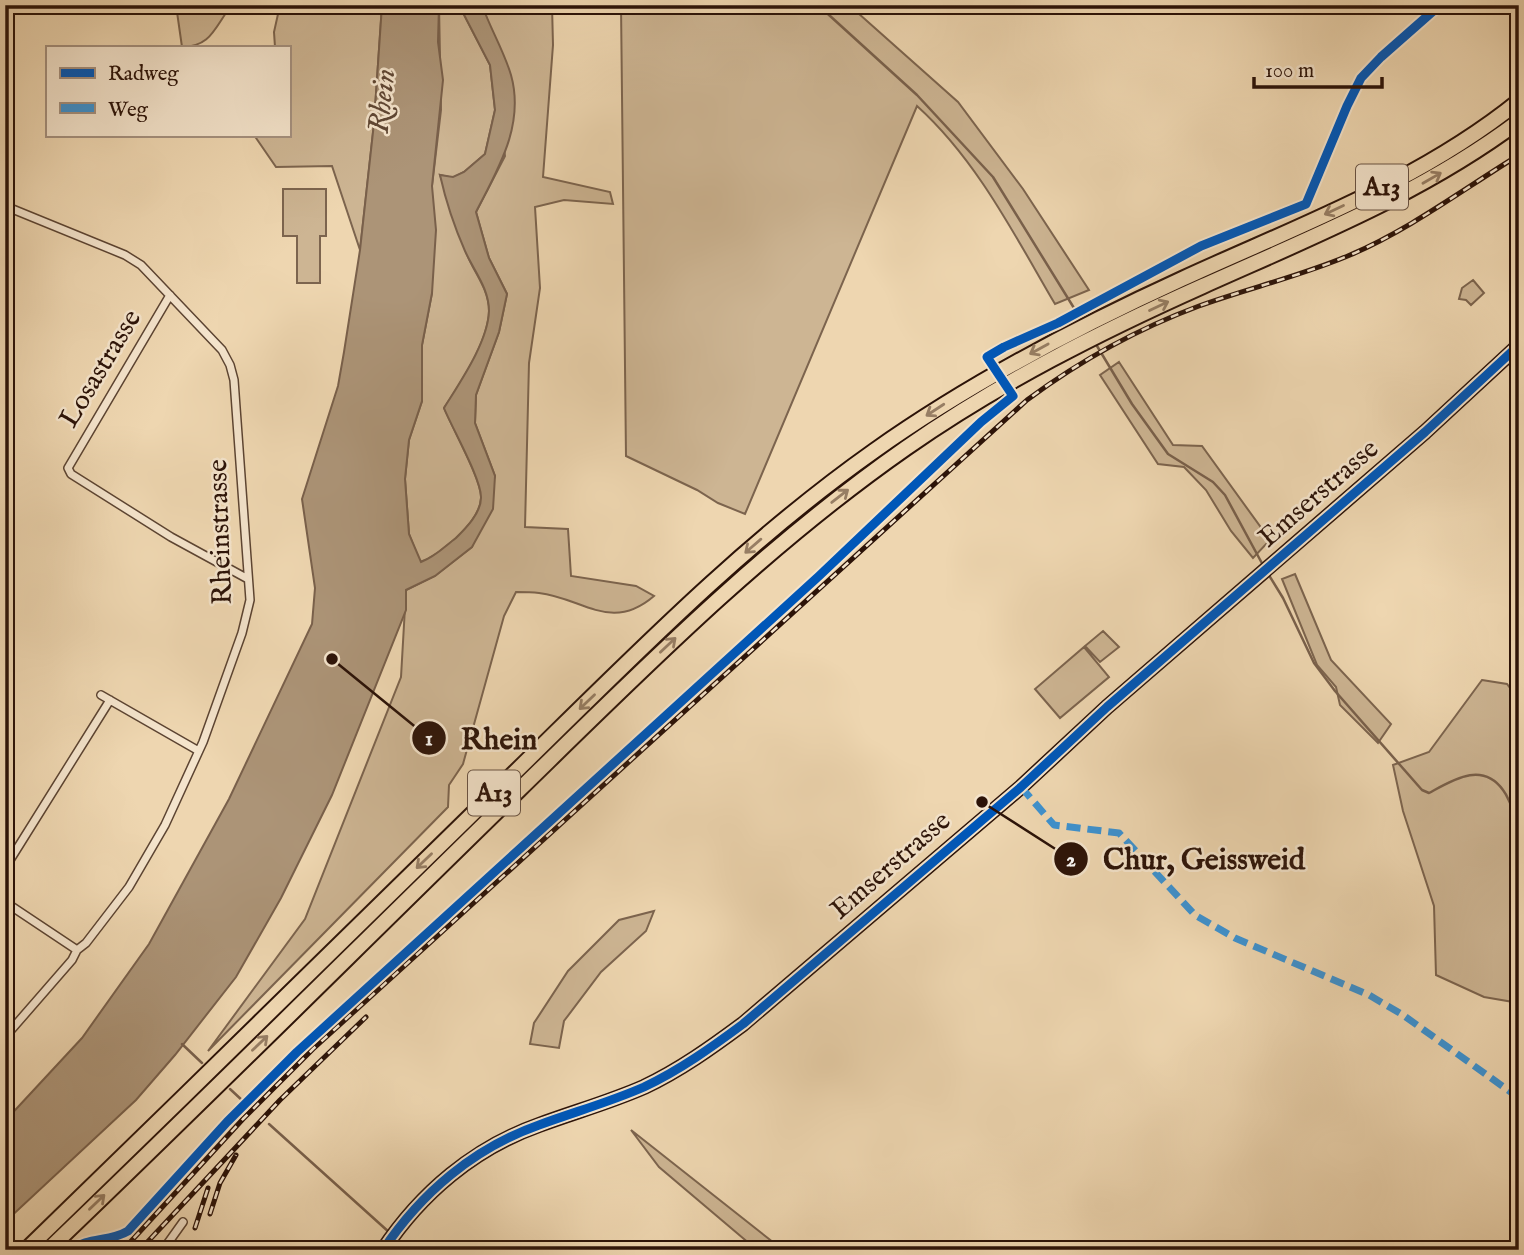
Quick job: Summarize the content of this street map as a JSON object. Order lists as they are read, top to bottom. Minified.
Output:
{"streets":{"highway":["A13"],"main road":["Emserstrasse"],"street":["Losastrasse","Rheinstrasse"]},"crossings":[["Losastrasse","Rheinstrasse"]],"water":["Rhein"],"places":["Rhein","Chur, Geissweid"],"legend":["Radweg","Weg"],"scale_bar":"100 m"}
